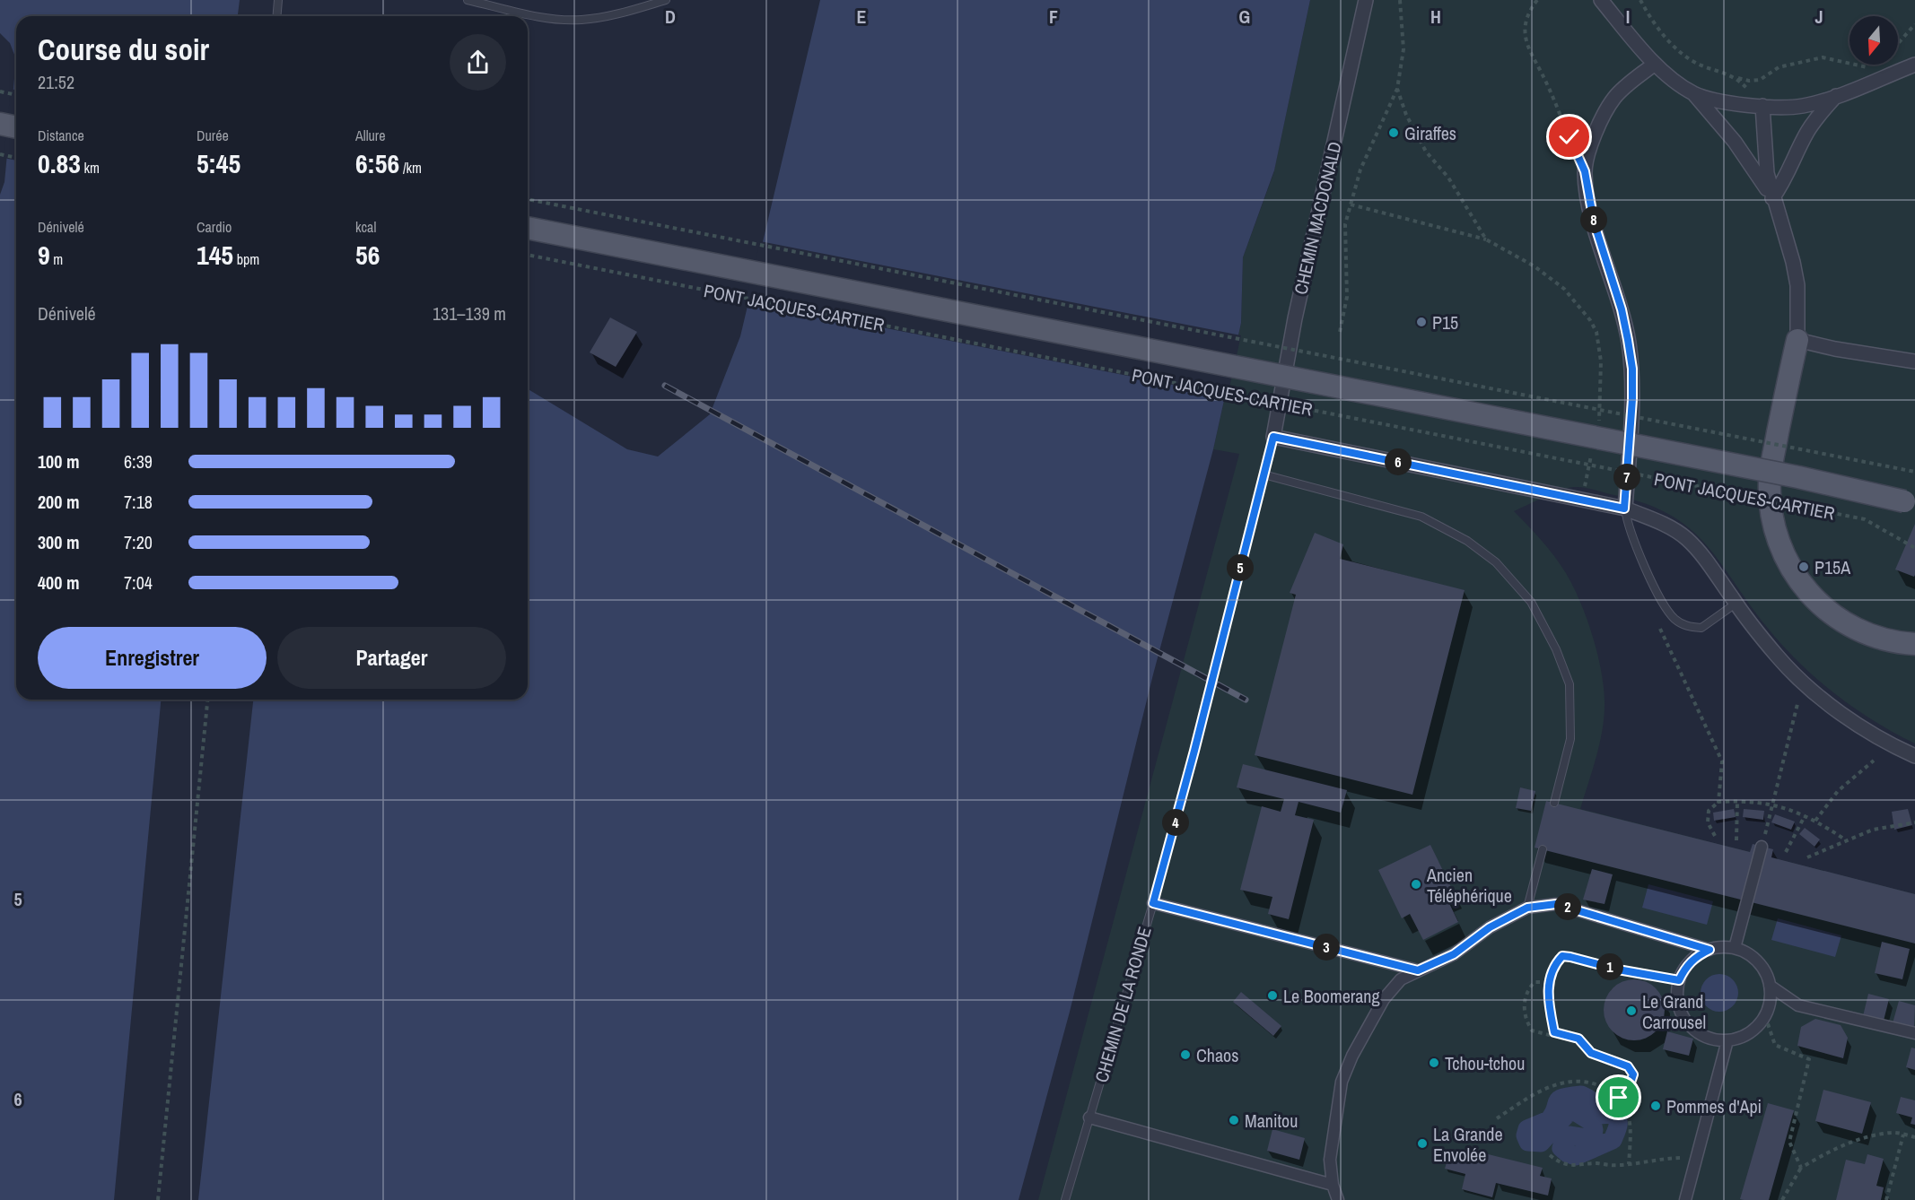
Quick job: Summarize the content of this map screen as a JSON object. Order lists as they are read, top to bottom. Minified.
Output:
{"streets":{"main road":["PONT JACQUES-CARTIER"],"street":["CHEMIN MACDONALD"],"lane":["CHEMIN DE LA RONDE"]},"crossings":[["CHEMIN MACDONALD","CHEMIN DE LA RONDE"]],"places":["Giraffes","P15","P15A","Ancien Téléphérique","Le Boomerang","Le Grand Carrousel","Chaos","Tchou-tchou","Pommes d'Api","Manitou","La Grande Envolée"],"north":"bottom","page":{"heading":["Course du soir","21:52"],"stats":[["Distance","0.83 km"],["Durée","5:45"],["Allure","6:56 /km"],["Dénivelé","9 m"],["Cardio","145 bpm"],["kcal","56"]],"pins":["8","6","7","5","4","2","3","1"],"chart":["Dénivelé","131–139 m"],"list":[{"name":"100 m","note":"6:39"},{"name":"200 m","note":"7:18"},{"name":"300 m","note":"7:20"},{"name":"400 m","note":"7:04"}],"buttons":["Enregistrer","Partager"]},"grid":{"columns":["D","E","F","G","H","I","J"],"rows":["5","6"]}}
